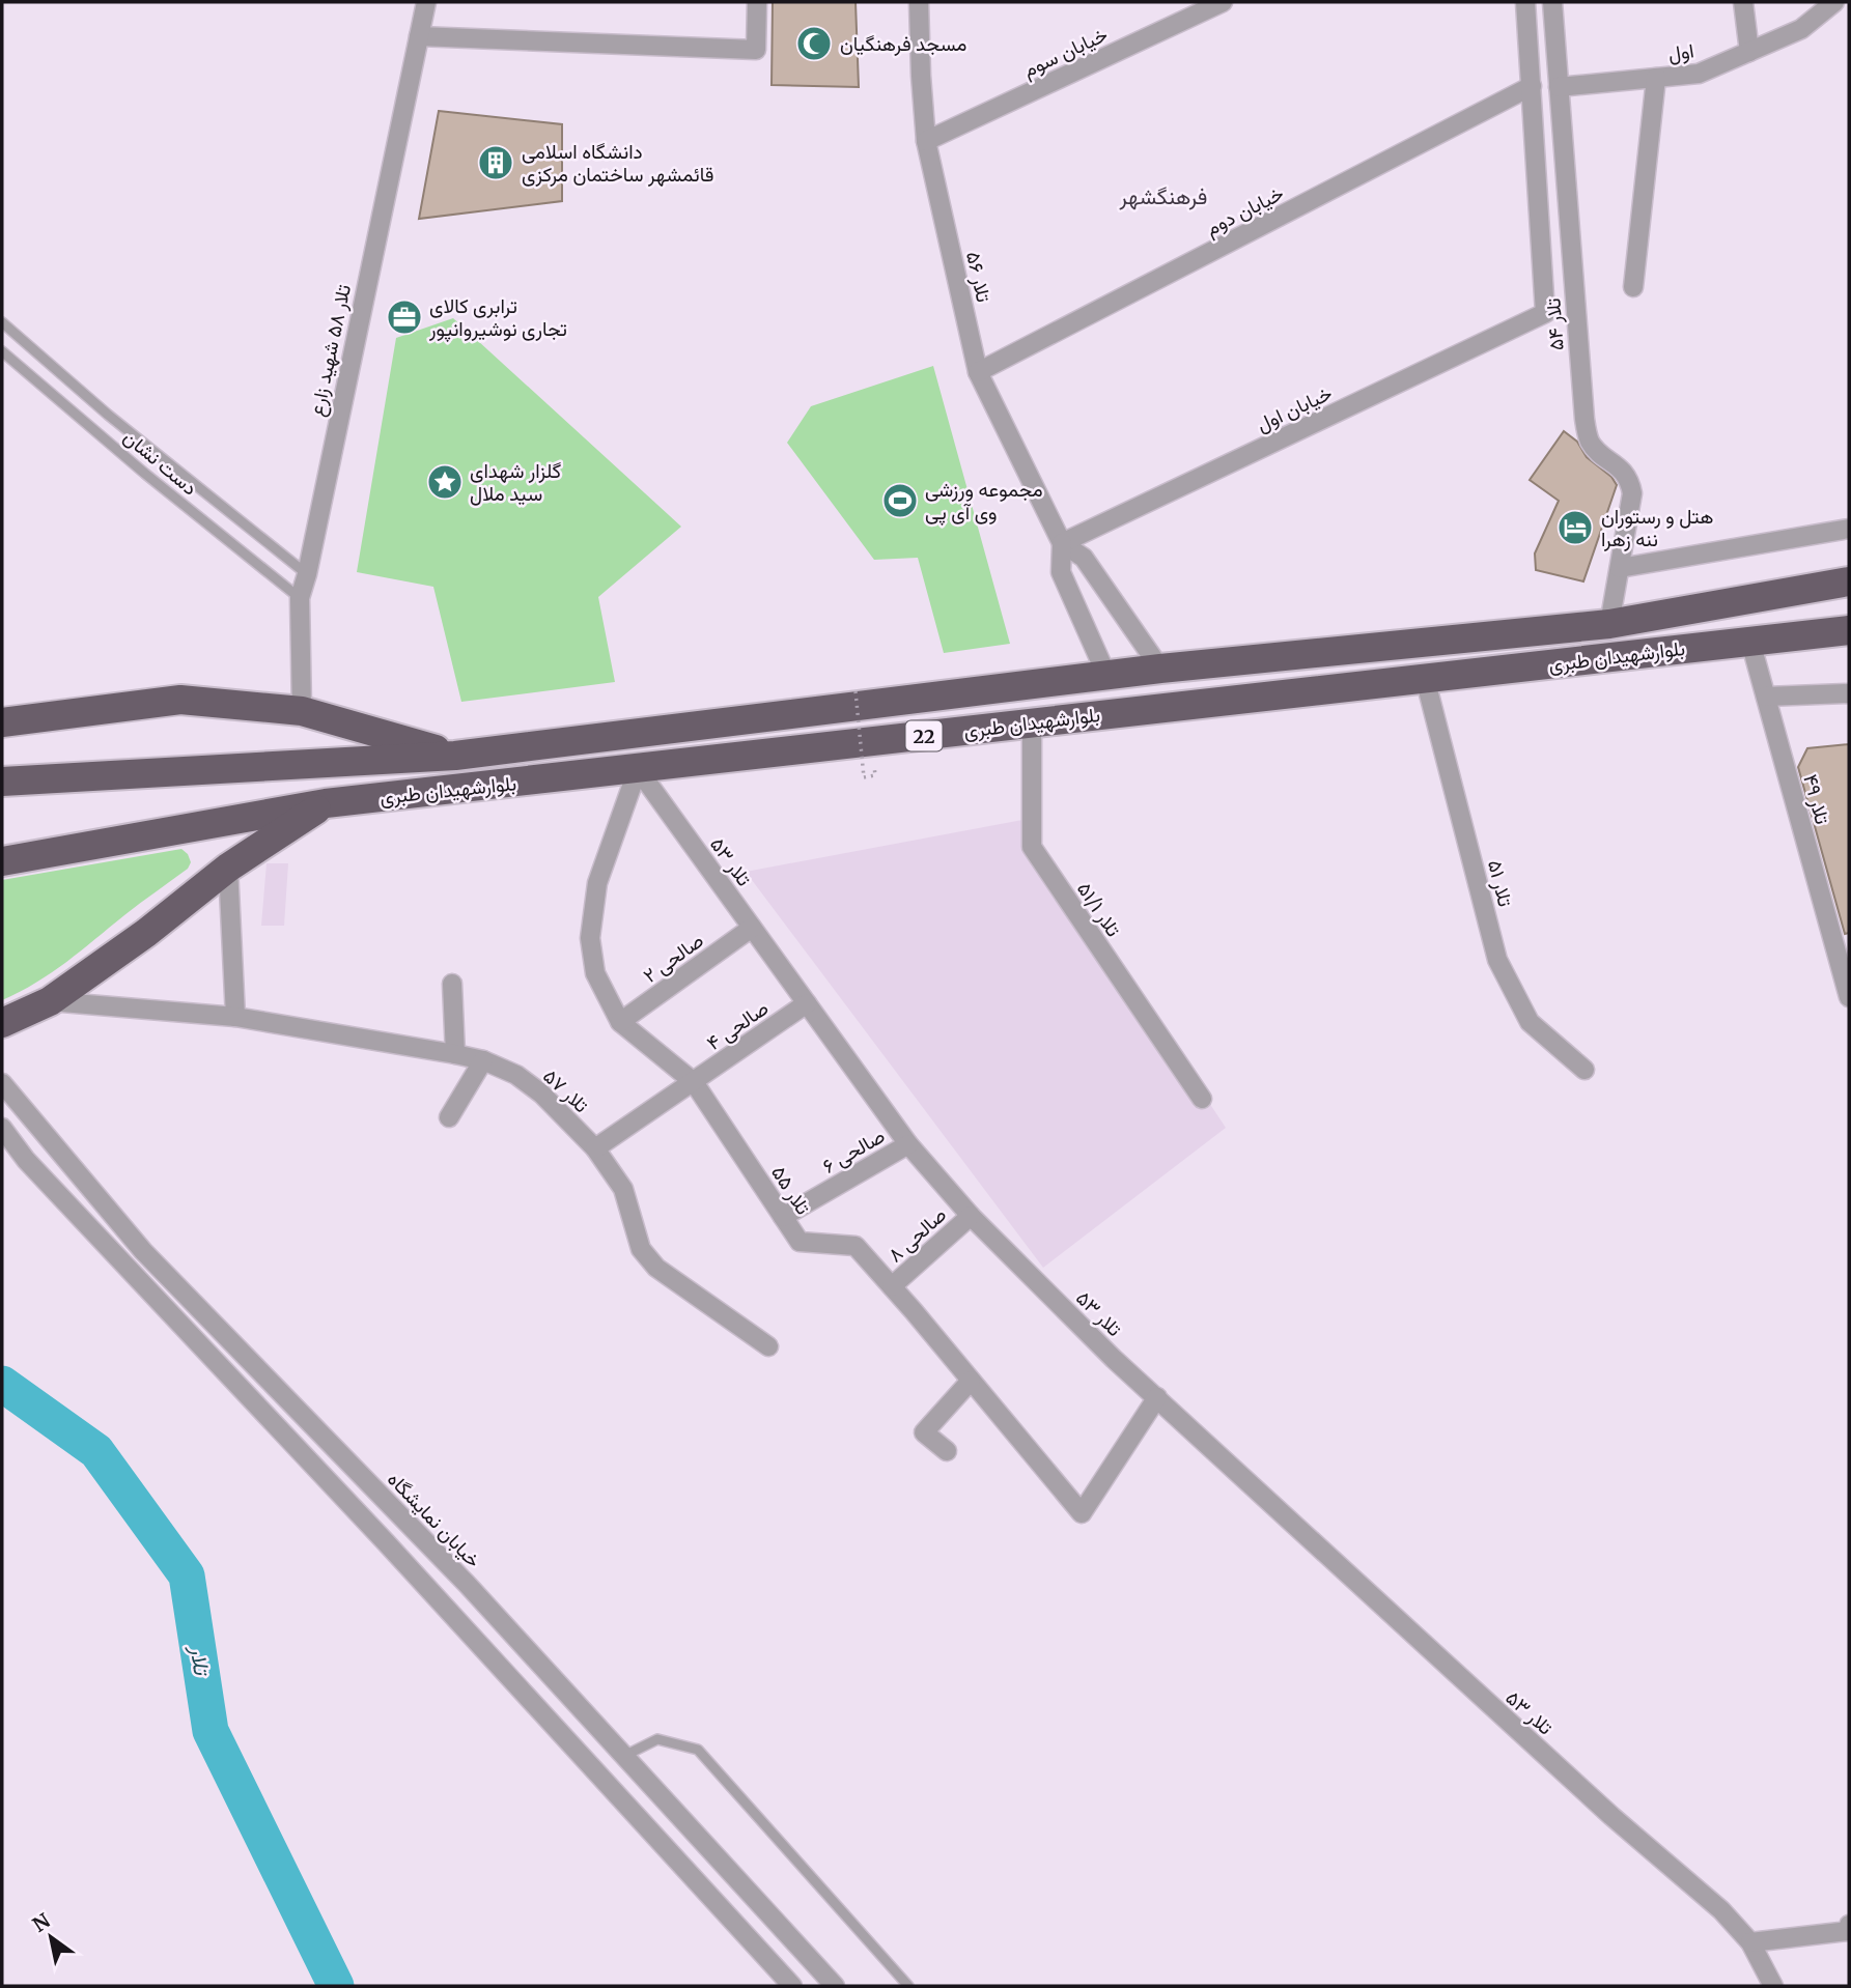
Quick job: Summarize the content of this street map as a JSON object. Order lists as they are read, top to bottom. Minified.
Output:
{"streets":{"highway":["بلوارشهیدان طبری","22"],"street":["خیابان سوم","اول","خیابان دوم","تلار ۵۶","تلار ۵۴","تلار ۵۸ شهید زارع","خیابان اول","تلار ۴۹","تلار ۵۳","تلار ۵۱","تلار ۵۱/۱","صالحی ۲","صالحی ۴","تلار ۵۷","صالحی ۶","تلار ۵۵","صالحی ۸","خیابان نمایشگاه"],"lane":["دست نشان"]},"crossings":[["خیابان سوم","تلار ۵۶"],["اول","تلار ۵۴"],["خیابان دوم","تلار ۵۶"],["خیابان دوم","خیابان اول"],["تلار ۵۶","خیابان اول"],["تلار ۵۴","بلوارشهیدان طبری"],["تلار ۵۸ شهید زارع","دست نشان"],["بلوارشهیدان طبری","تلار ۴۹"],["بلوارشهیدان طبری","تلار ۵۳"],["بلوارشهیدان طبری","تلار ۵۱"],["بلوارشهیدان طبری","تلار ۵۱/۱"],["بلوارشهیدان طبری","تلار ۵۵"],["تلار ۵۳","صالحی ۲"],["تلار ۵۳","صالحی ۴"],["تلار ۵۳","صالحی ۶"],["تلار ۵۳","تلار ۵۵"],["تلار ۵۳","صالحی ۸"],["صالحی ۲","تلار ۵۵"],["صالحی ۴","تلار ۵۷"],["صالحی ۴","تلار ۵۵"],["صالحی ۶","تلار ۵۵"],["تلار ۵۵","صالحی ۸"]],"districts":["فرهنگشهر"],"water":["تلار"],"places":{"mosque":["مسجد فرهنگیان"],"building":["دانشگاه اسلامی قائمشهر ساختمان مرکزی"],"office":["ترابری کالای تجاری نوشیروانپور"],"place":["گلزار شهدای سید ملال"],"sports":["مجموعه ورزشی وی آی پی"],"hotel":["هتل و رستوران ننه زهرا"]},"north":"top left"}
